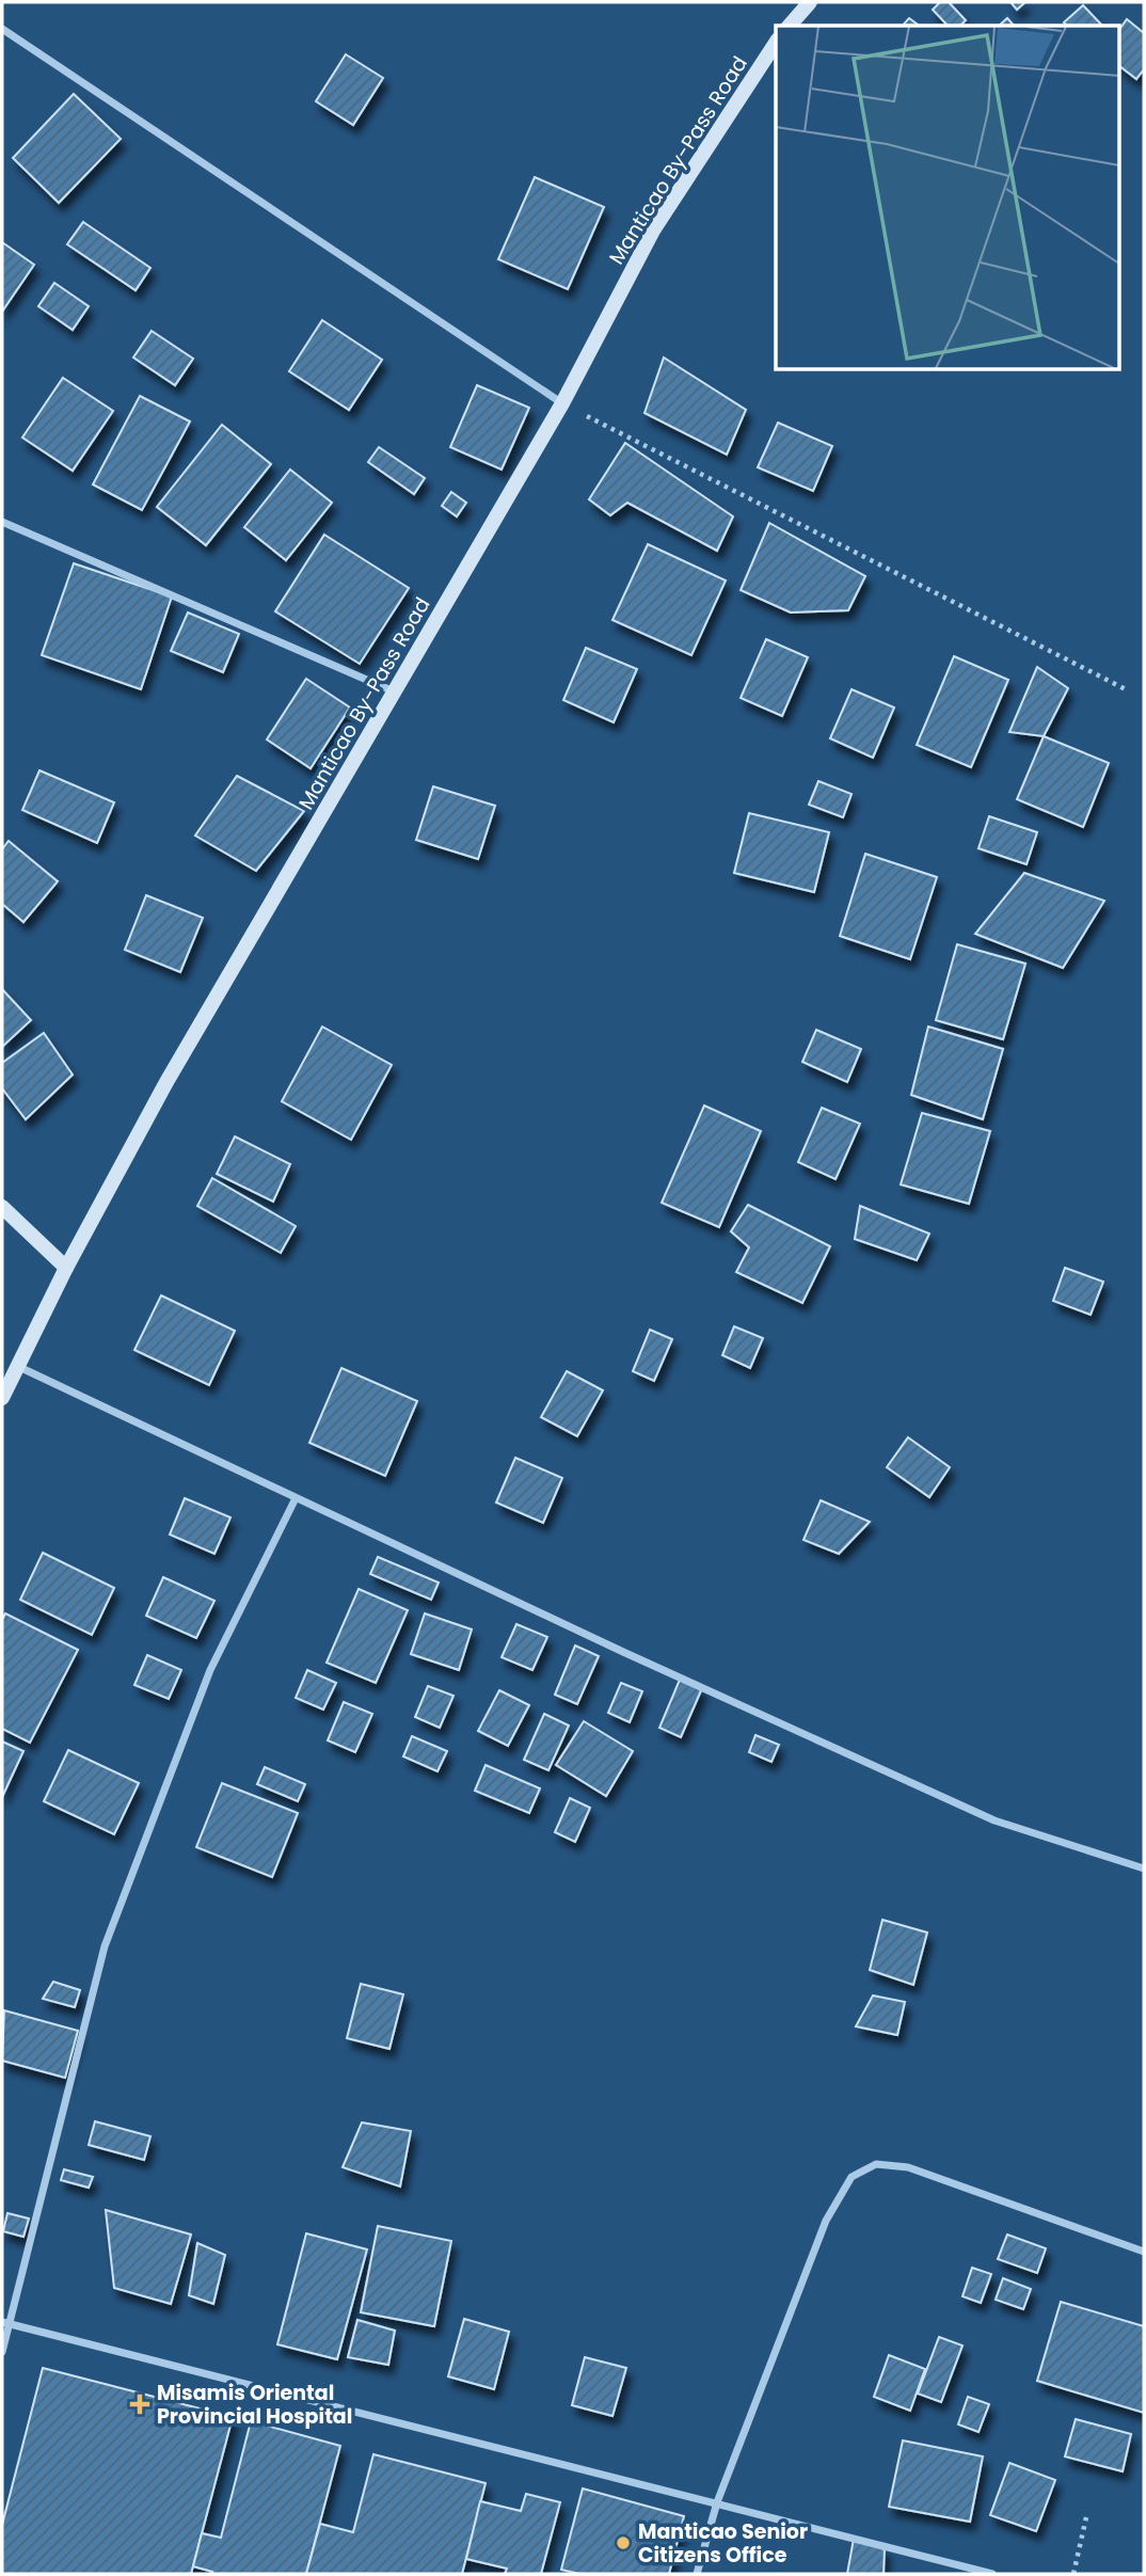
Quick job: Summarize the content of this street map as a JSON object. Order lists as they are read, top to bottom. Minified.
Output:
{"streets":{"street":["Manticao By-Pass Road"]},"places":{"health":["Misamis Oriental Provincial Hospital"],"other":["Manticao Senior Citizens Office"]}}
